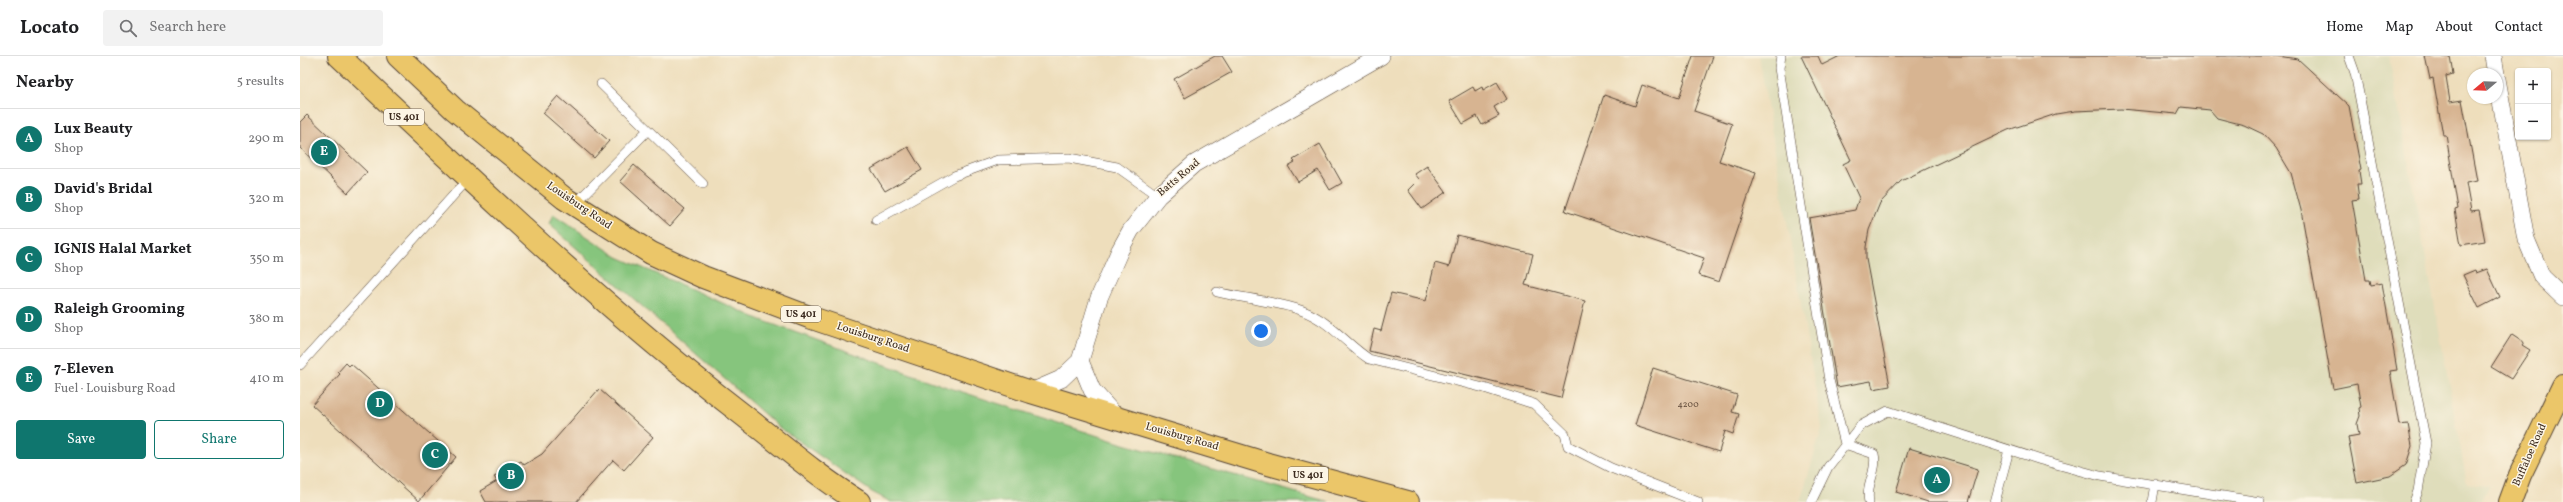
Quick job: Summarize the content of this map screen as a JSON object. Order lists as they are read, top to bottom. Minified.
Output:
{"streets":{"main road":["US 401","Louisburg Road","Buffaloe Road"],"street":["Batts Road"]},"crossings":[["Batts Road","Louisburg Road"]],"house_numbers":["4200"],"north":"left","page":{"header":"Locato","search":"Search here","nav":["Home","Map","About","Contact"],"heading":["Nearby","5 results"],"map_buttons":["+","−"],"list":[{"mark":"A","name":"Lux Beauty","note":"Shop","value":"290 m"},{"mark":"B","name":"David's Bridal","note":"Shop","value":"320 m"},{"mark":"C","name":"IGNIS Halal Market","note":"Shop","value":"350 m"},{"mark":"D","name":"Raleigh Grooming","note":"Shop","value":"380 m"},{"mark":"E","name":"7-Eleven","note":"Fuel · Louisburg Road","value":"410 m"}],"pins":["E","D","C","B","A"],"buttons":["Save","Share"]}}
